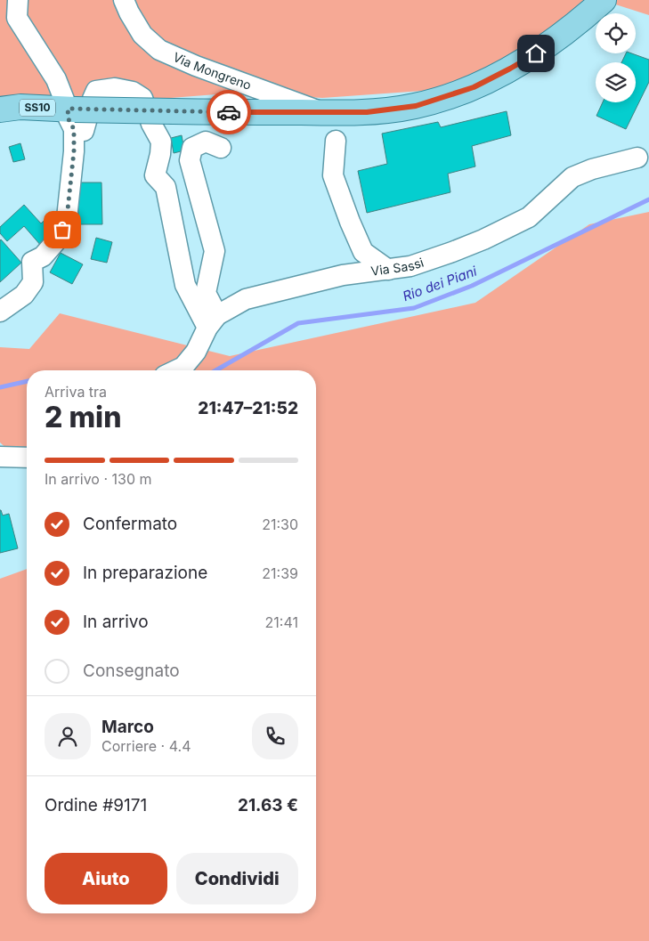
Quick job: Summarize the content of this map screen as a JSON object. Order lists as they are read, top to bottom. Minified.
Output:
{"streets":{"main road":["Via Mongreno","SS10"],"street":["Via Sassi"]},"water":["Rio dei Piani"],"page":{"heading":["2 min","Arriva tra","21:47–21:52"],"panel":["Marco","Corriere · 4.4","Ordine #9171","21.63 €"],"bar":"In arrivo · 130 m","list":[["Confermato","21:30"],["In preparazione","21:39"],["In arrivo","21:41"],"Consegnato"],"buttons":["Aiuto","Condividi"]}}
